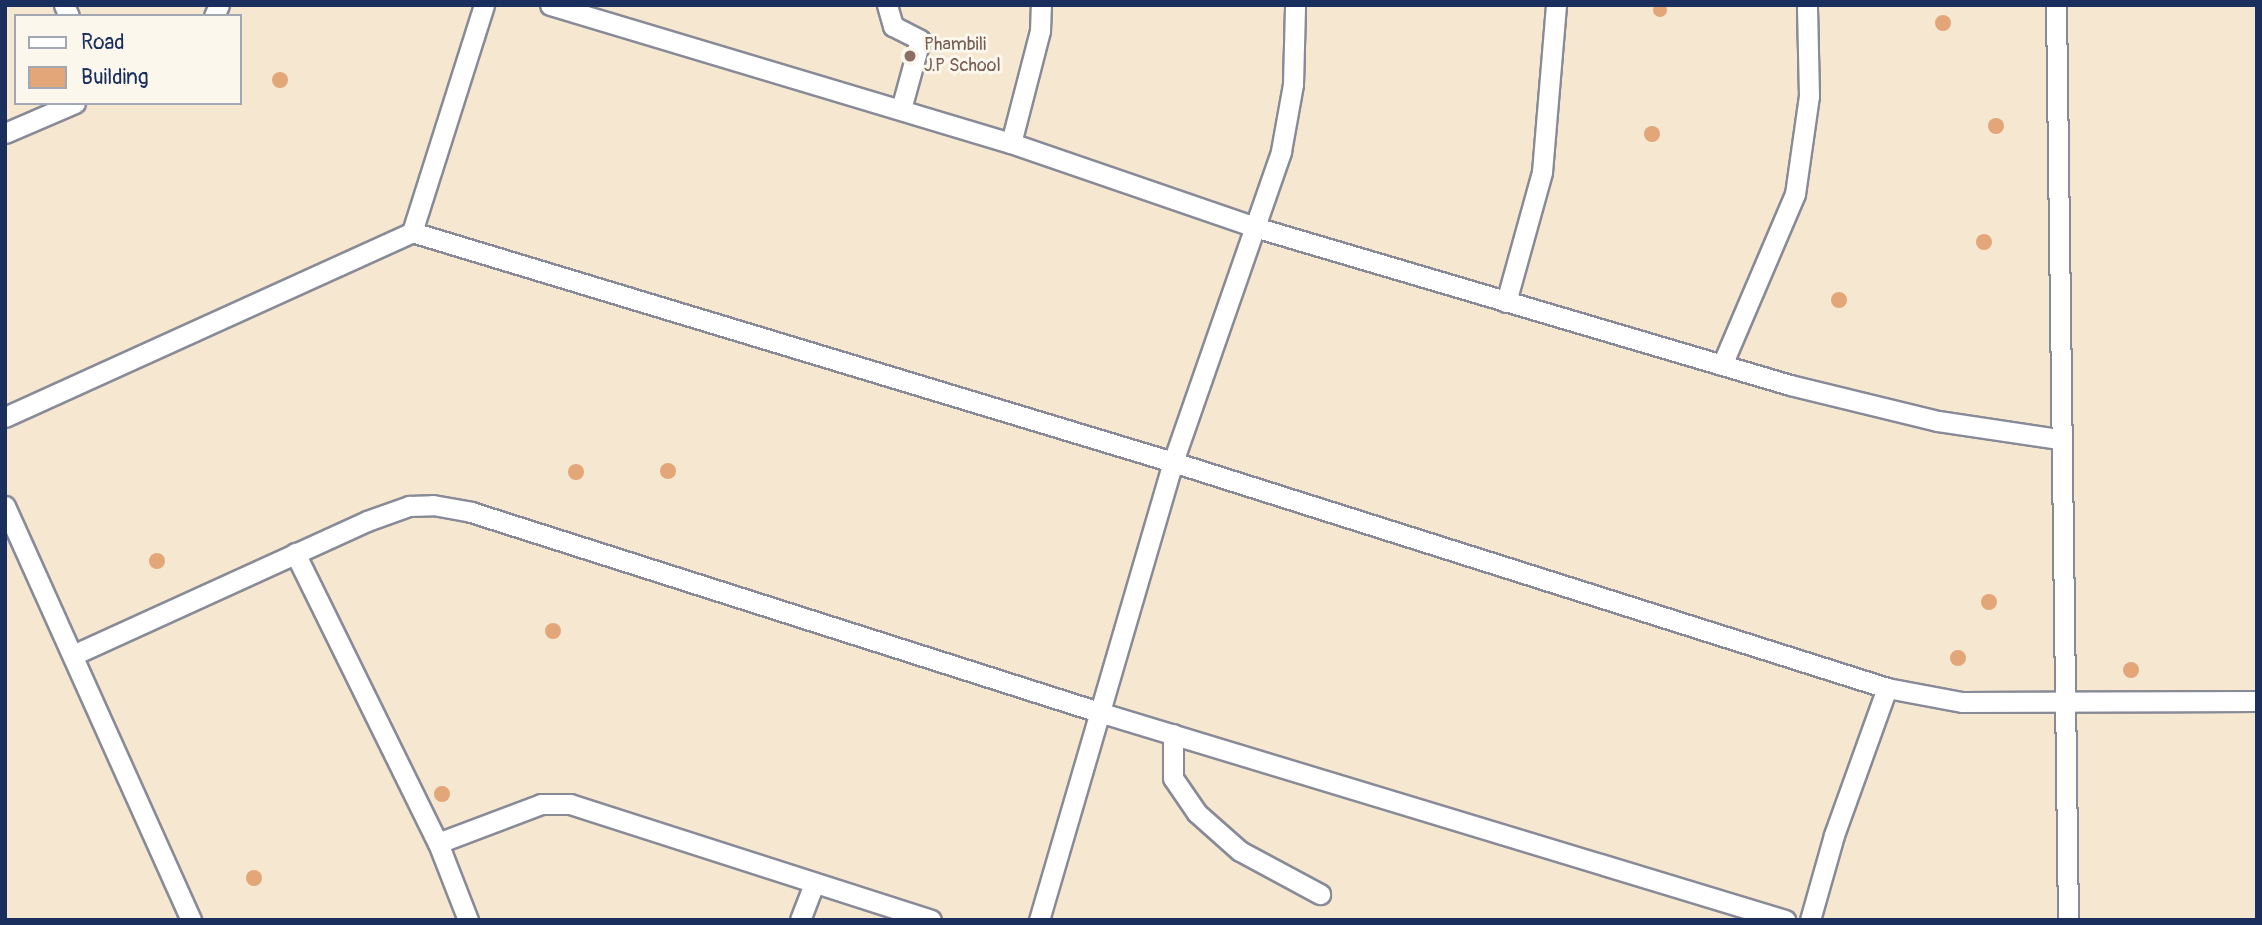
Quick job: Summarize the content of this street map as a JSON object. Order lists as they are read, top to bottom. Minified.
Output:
{"places":["Phambili J.P School"],"legend":["Road","Building"]}
